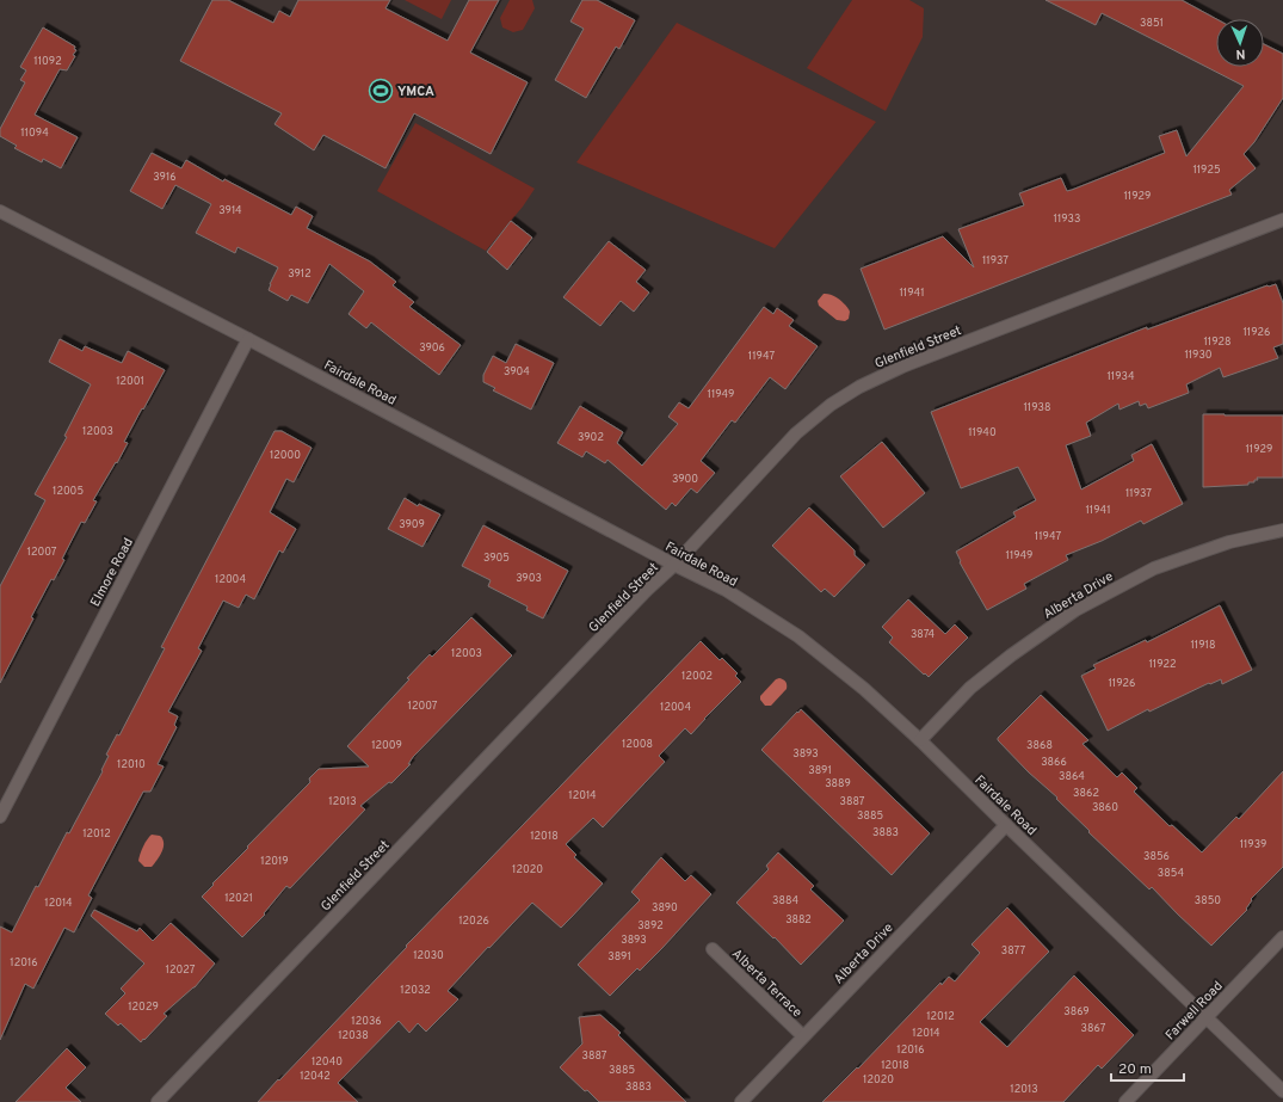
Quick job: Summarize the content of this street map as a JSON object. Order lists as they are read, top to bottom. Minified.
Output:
{"streets":{"street":["Glenfield Street","Fairdale Road","Elmore Road","Alberta Drive","Alberta Terrace","Farwell Road"]},"crossings":[["Glenfield Street","Fairdale Road"],["Fairdale Road","Elmore Road"],["Fairdale Road","Alberta Drive"],["Fairdale Road","Farwell Road"],["Alberta Drive","Alberta Terrace"]],"places":{"sports":["YMCA"]},"house_numbers":["3851","11092","11094","11925","3916","11929","3914","11933","11937","3912","11941","11926","11928","3906","11930","11947","3904","11934","12001","11949","11938","12003","11940","3902","11929","12000","3900","12005","11937","11941","3909","11947","12007","11949","3905","3903","12004","3874","11918","12003","11922","12002","11926","12007","12004","12008","12009","3868","3893","3866","12010","3891","3864","3889","3862","12014","12013","3887","3860","3885","3883","12012","12018","11939","3856","12019","12020","3854","12021","3884","3850","12014","3890","3882","12026","3892","3893","3877","12030","3891","12016","12027","12032","12029","3869","12012","12036","3867","12014","12038","12016","3887","12040","12018","3885","12042","12020","3883","12013"],"scale_bar":"20 m","north":"bottom"}
